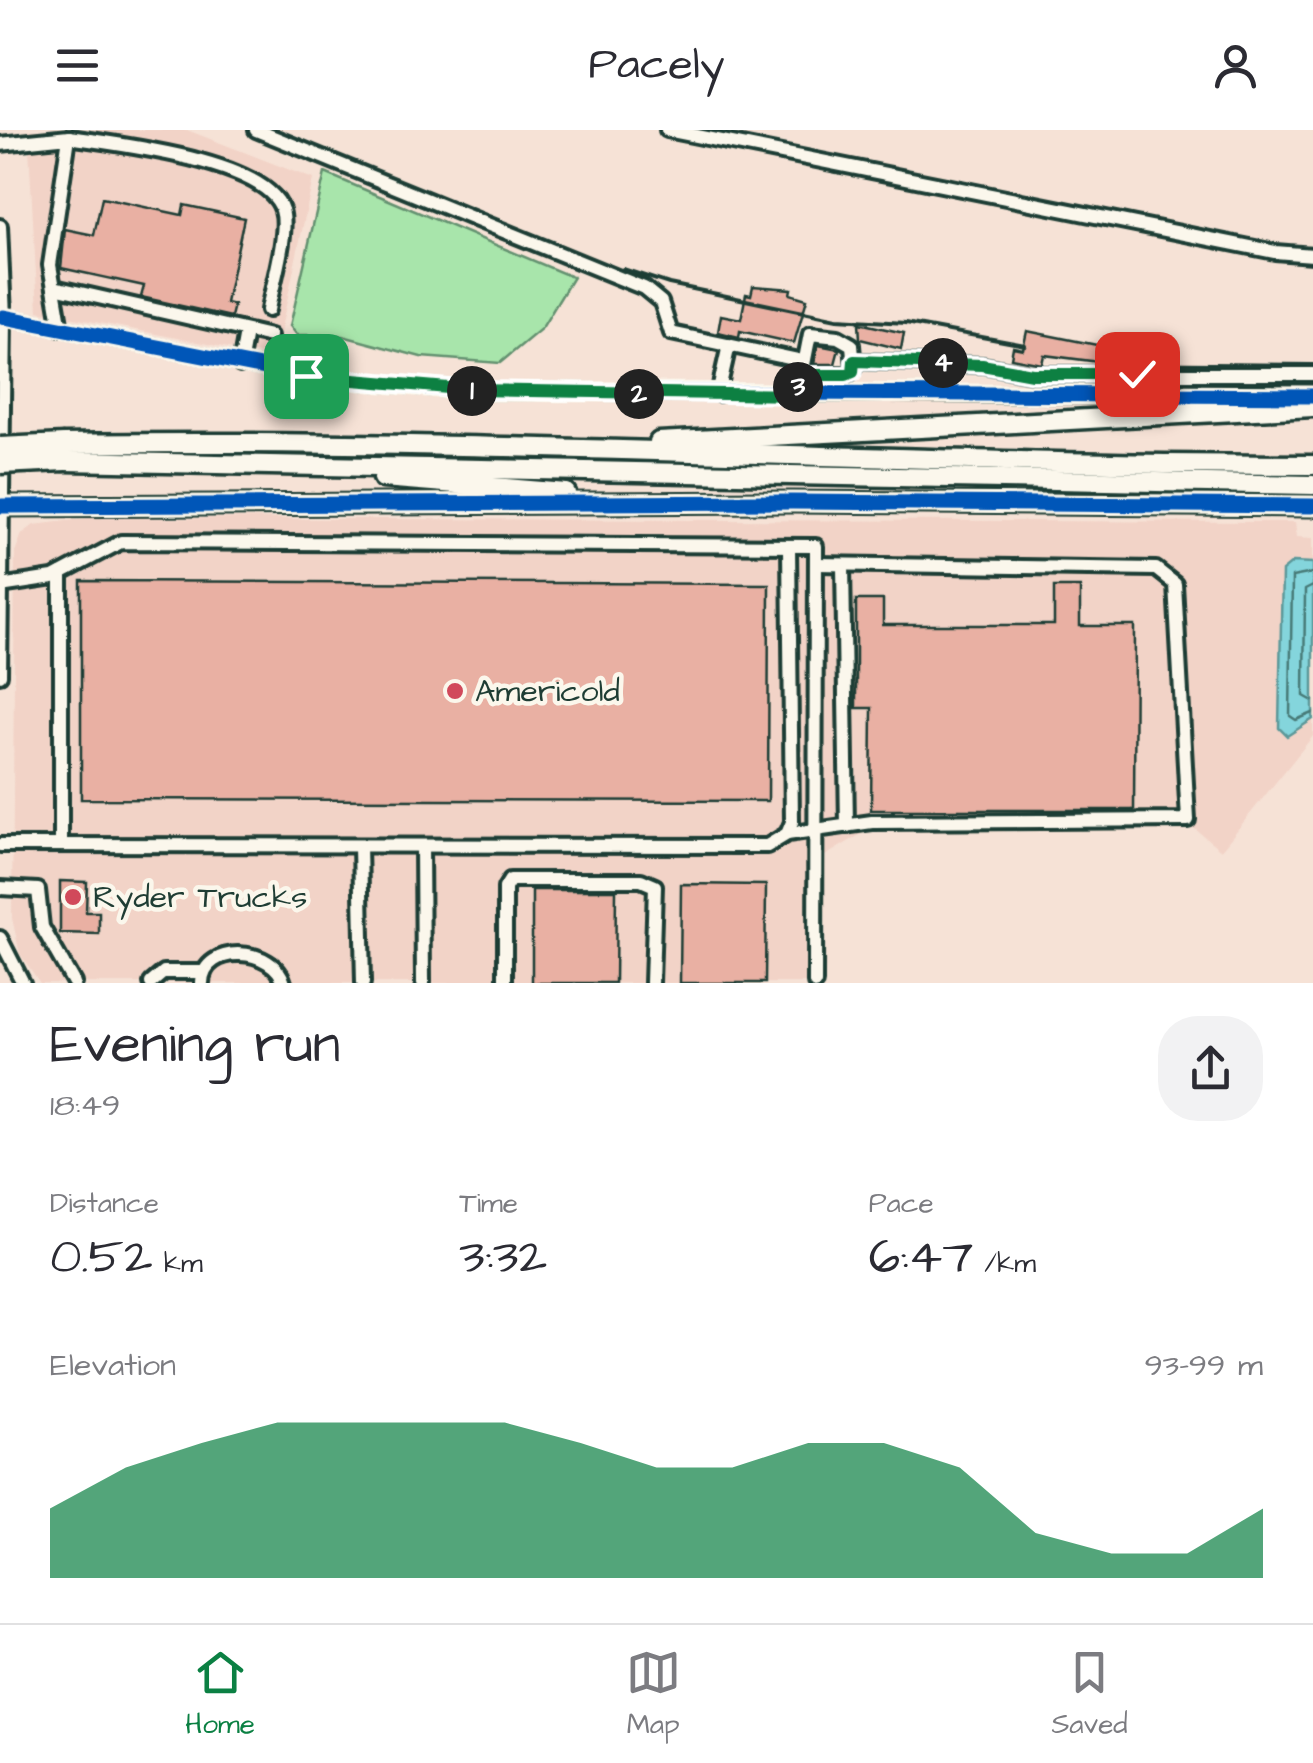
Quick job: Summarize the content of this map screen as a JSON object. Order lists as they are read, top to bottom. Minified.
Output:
{"places":["Americold","Ryder Trucks"],"page":{"header":"Pacely","pins":["4","3","1","2"],"heading":["Evening run","18:49"],"stats":[["Distance","0.52 km"],["Time","3:32"],["Pace","6:47 /km"]],"chart":["Elevation","93–99 m"],"tabs":["Home","Map","Saved"]}}
